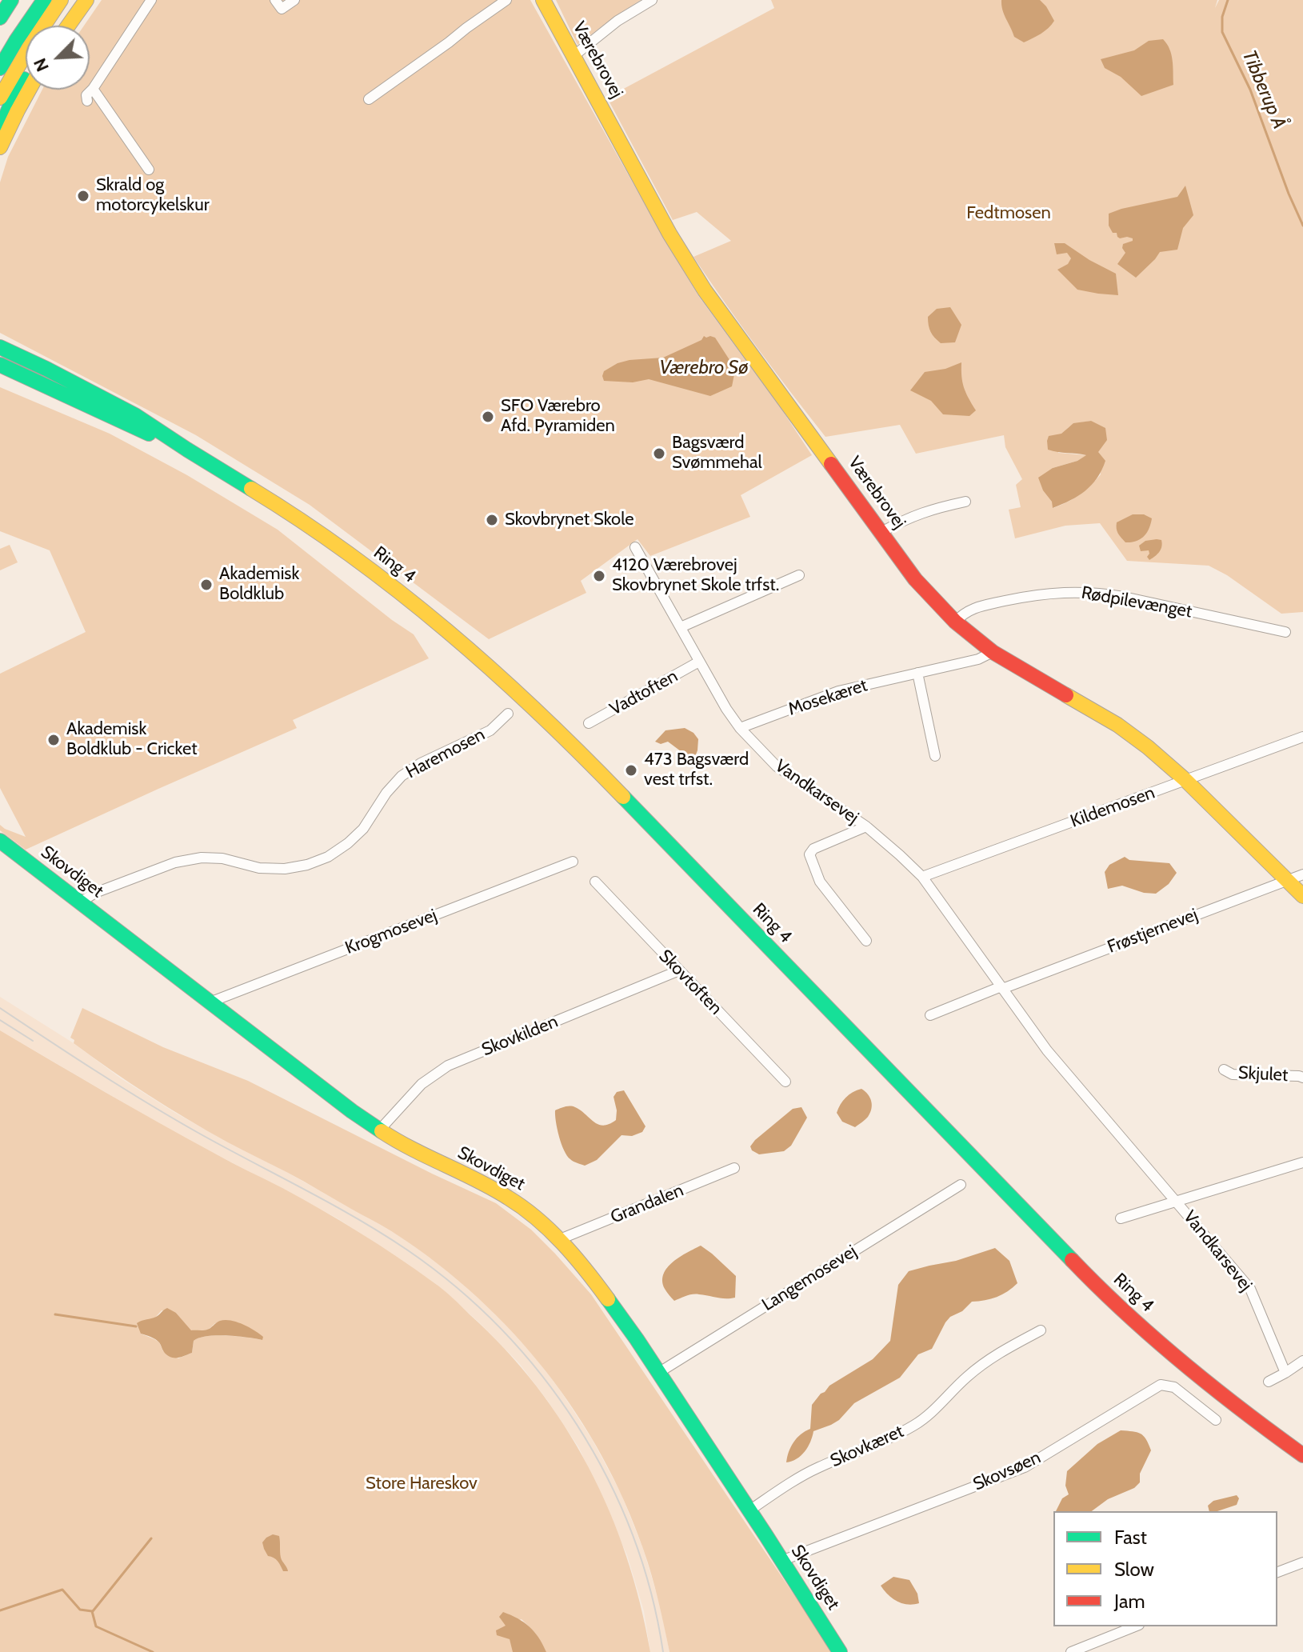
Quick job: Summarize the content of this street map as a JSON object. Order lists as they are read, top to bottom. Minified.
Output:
{"streets":{"main road":["Værebrovej","Ring 4","Skovdiget"],"street":["Rødpilevænget","Vadtoften","Mosekæret","Haremosen","Vandkarsevej","Kildemosen","Frøstjernevej","Krogmosevej","Skovtoften","Skovkilden","Skjulet","Grandalen","Langemosevej","Skovkæret","Skovsøen"]},"crossings":[["Værebrovej","Rødpilevænget"],["Værebrovej","Mosekæret"],["Værebrovej","Kildemosen"],["Værebrovej","Frøstjernevej"],["Vadtoften","Vandkarsevej"],["Mosekæret","Vandkarsevej"],["Haremosen","Skovdiget"],["Vandkarsevej","Kildemosen"],["Vandkarsevej","Frøstjernevej"],["Skovdiget","Krogmosevej"],["Skovdiget","Skovkilden"],["Skovdiget","Grandalen"],["Skovdiget","Langemosevej"],["Skovdiget","Skovkæret"],["Skovdiget","Skovsøen"],["Skovtoften","Skovkilden"]],"water":["Tibberup Å","Værebro Sø"],"parks":["Fedtmosen","Store Hareskov"],"places":["Skrald og motorcykelskur","SFO Værebro Afd. Pyramiden","Bagsværd Svømmehal","Skovbrynet Skole","4120 Værebrovej Skovbrynet Skole trfst.","Akademisk Boldklub","Akademisk Boldklub - Cricket","473 Bagsværd vest trfst."],"legend":["Fast","Slow","Jam"],"north":"bottom left"}
